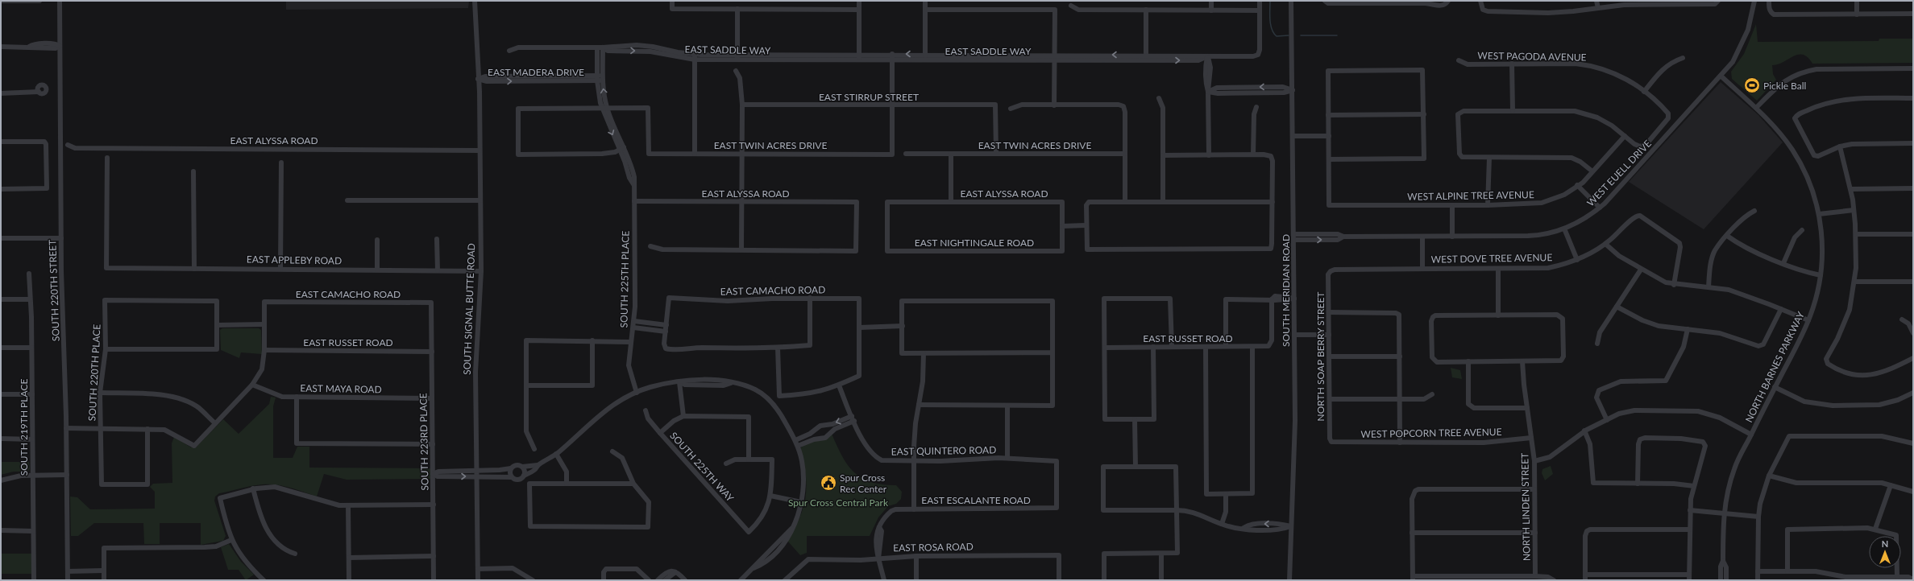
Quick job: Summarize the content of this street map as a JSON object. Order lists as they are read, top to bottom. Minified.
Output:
{"streets":{"street":["EAST SADDLE WAY","WEST PAGODA AVENUE","EAST MADERA DRIVE","EAST STIRRUP STREET","EAST ALYSSA ROAD","EAST TWIN ACRES DRIVE","WEST EUELL DRIVE","WEST ALPINE TREE AVENUE","EAST NIGHTINGALE ROAD","WEST DOVE TREE AVENUE","EAST APPLEBY ROAD","SOUTH 225TH PLACE","SOUTH 220TH STREET","EAST CAMACHO ROAD","SOUTH MERIDIAN ROAD","SOUTH SIGNAL BUTTE ROAD","EAST RUSSET ROAD","NORTH SOAP BERRY STREET","NORTH BARNES PARKWAY","SOUTH 220TH PLACE","EAST MAYA ROAD","SOUTH 219TH PLACE","WEST POPCORN TREE AVENUE","SOUTH 223RD PLACE","EAST QUINTERO ROAD","SOUTH 225TH WAY","EAST ESCALANTE ROAD","NORTH LINDEN STREET","EAST ROSA ROAD"]},"crossings":[["EAST SADDLE WAY","SOUTH 225TH PLACE"],["WEST PAGODA AVENUE","WEST ALPINE TREE AVENUE"],["EAST MADERA DRIVE","SOUTH 225TH PLACE"],["EAST MADERA DRIVE","SOUTH SIGNAL BUTTE ROAD"],["EAST STIRRUP STREET","EAST TWIN ACRES DRIVE"],["EAST ALYSSA ROAD","EAST NIGHTINGALE ROAD"],["EAST ALYSSA ROAD","SOUTH 225TH PLACE"],["EAST ALYSSA ROAD","SOUTH SIGNAL BUTTE ROAD"],["EAST TWIN ACRES DRIVE","SOUTH 225TH PLACE"],["WEST EUELL DRIVE","SOUTH MERIDIAN ROAD"],["WEST EUELL DRIVE","NORTH BARNES PARKWAY"],["WEST DOVE TREE AVENUE","NORTH SOAP BERRY STREET"],["EAST APPLEBY ROAD","SOUTH SIGNAL BUTTE ROAD"],["EAST CAMACHO ROAD","SOUTH 223RD PLACE"],["EAST RUSSET ROAD","SOUTH 223RD PLACE"],["NORTH SOAP BERRY STREET","WEST POPCORN TREE AVENUE"],["EAST MAYA ROAD","SOUTH 223RD PLACE"],["WEST POPCORN TREE AVENUE","NORTH LINDEN STREET"],["EAST QUINTERO ROAD","EAST ESCALANTE ROAD"],["EAST ESCALANTE ROAD","EAST ROSA ROAD"]],"parks":["Spur Cross Central Park"],"places":{"sports":["Pickle Ball"],"public building":["Spur Cross Rec Center"]},"north":"top"}
